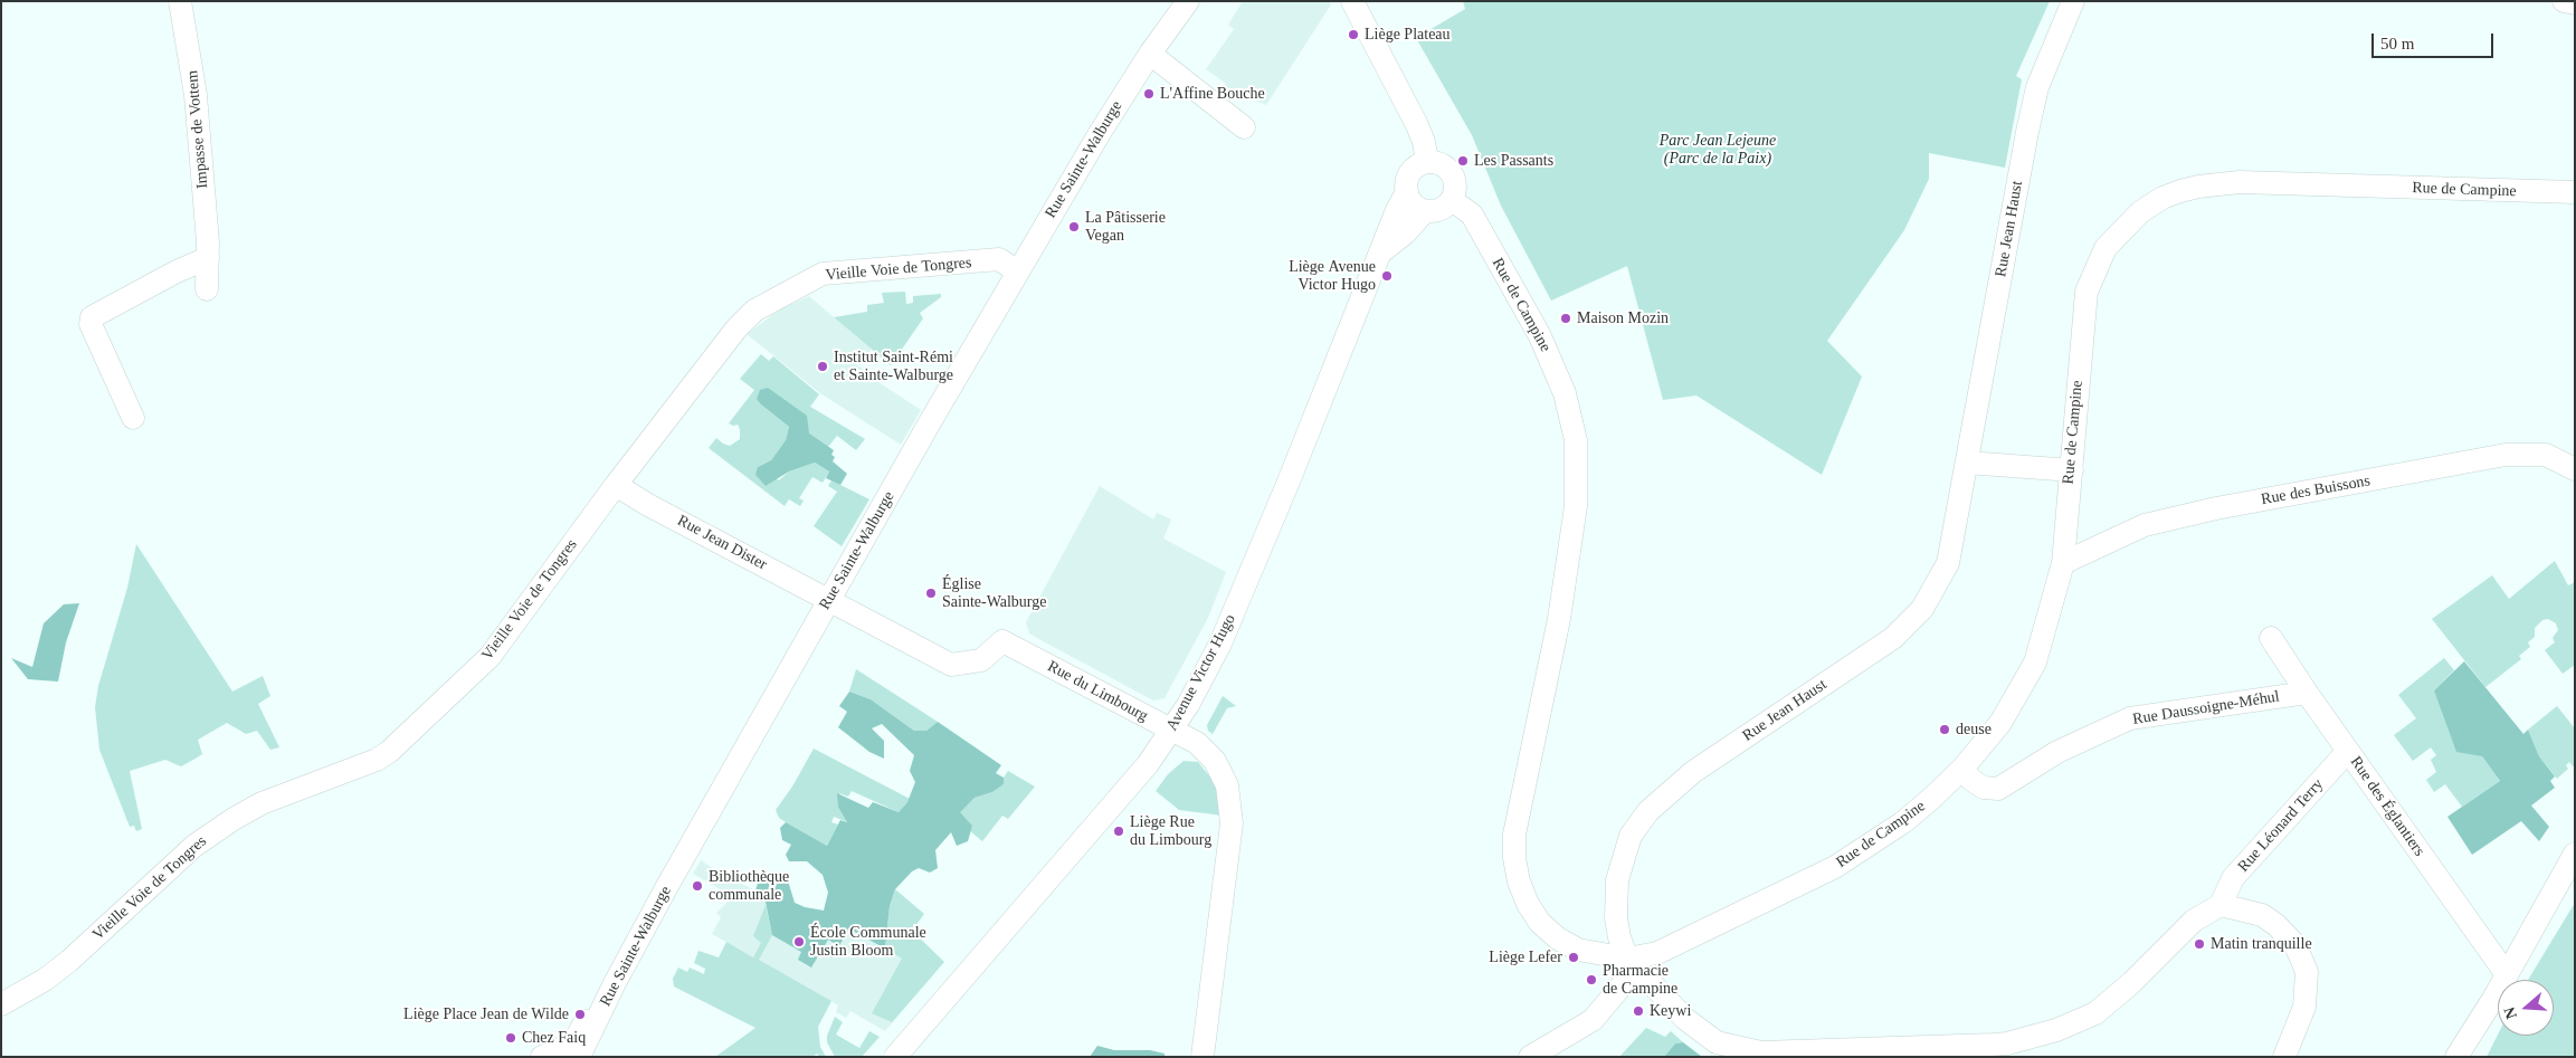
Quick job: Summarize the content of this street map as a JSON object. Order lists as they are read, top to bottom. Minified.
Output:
{"streets":{"street":["Impasse de Vottem","Rue Sainte-Walburge","Rue de Campine","Rue Jean Haust","Vieille Voie de Tongres","Rue des Buissons","Rue Jean Dister","Avenue Victor Hugo","Rue du Limbourg","Rue Daussoigne-Méhul","Rue des Églantiers","Rue Léonard Terry"]},"crossings":[["Rue Sainte-Walburge","Vieille Voie de Tongres"],["Rue Sainte-Walburge","Rue Jean Dister"],["Rue Sainte-Walburge","Rue du Limbourg"],["Rue de Campine","Rue Jean Haust"],["Rue de Campine","Rue des Buissons"],["Rue de Campine","Avenue Victor Hugo"],["Rue de Campine","Rue Daussoigne-Méhul"],["Vieille Voie de Tongres","Rue Jean Dister"],["Rue Jean Dister","Rue du Limbourg"],["Avenue Victor Hugo","Rue du Limbourg"],["Rue Daussoigne-Méhul","Rue des Églantiers"],["Rue des Églantiers","Rue Léonard Terry"]],"parks":["Parc Jean Lejeune (Parc de la Paix)"],"places":["Liège Plateau","L'Affine Bouche","Les Passants","La Pâtisserie Vegan","Liège Avenue Victor Hugo","Maison Mozin","Institut Saint-Rémi et Sainte-Walburge","Église Sainte-Walburge","deuse","Liège Rue du Limbourg","Bibliothèque communale","École Communale Justin Bloom","Matin tranquille","Liège Lefer","Pharmacie de Campine","Keywi","Liège Place Jean de Wilde","Chez Faiq"],"scale_bar":"50 m","north":"left"}
